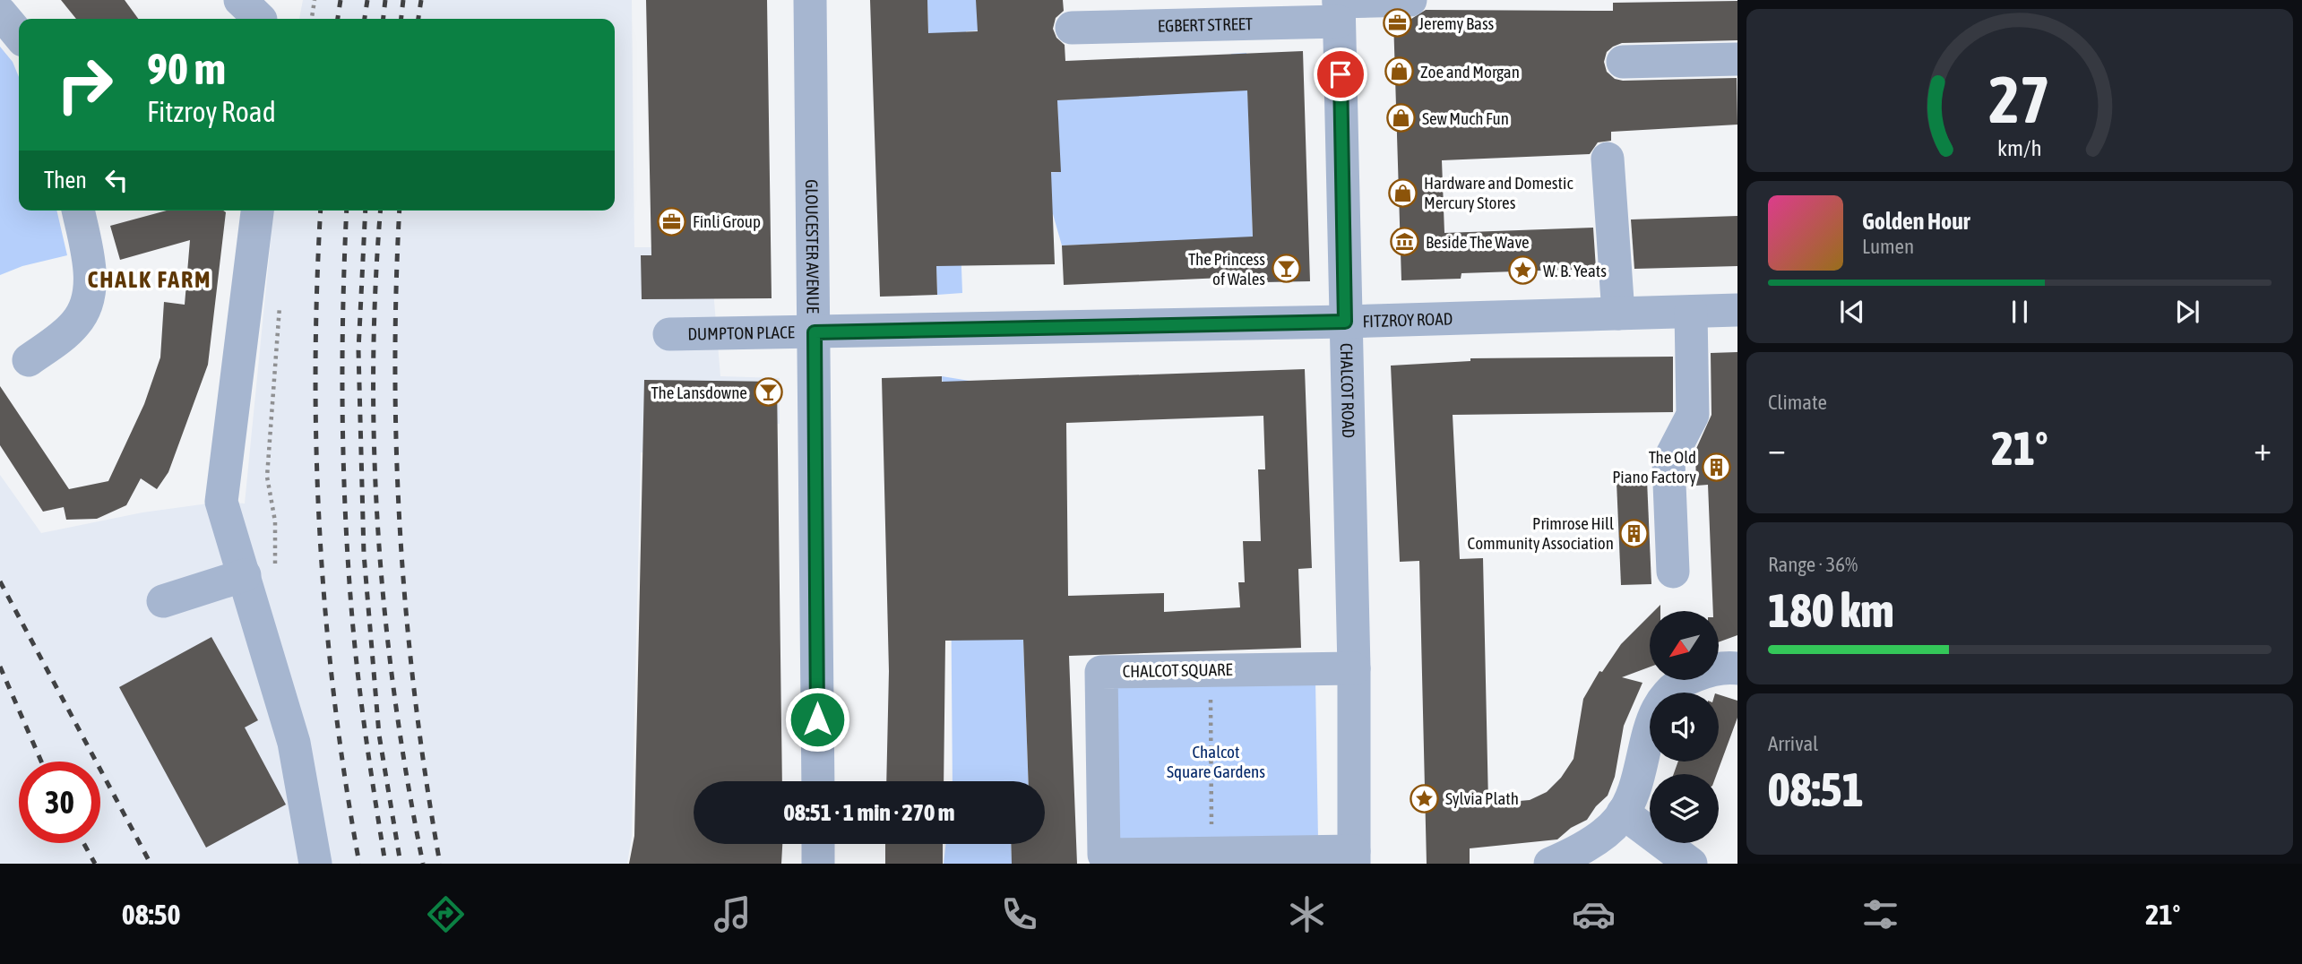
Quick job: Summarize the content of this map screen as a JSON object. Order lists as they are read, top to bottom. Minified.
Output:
{"streets":{"street":["EGBERT STREET","GLOUCESTER AVENUE","FITZROY ROAD","DUMPTON PLACE","CHALCOT ROAD","CHALCOT SQUARE"]},"crossings":[["EGBERT STREET","CHALCOT ROAD"],["GLOUCESTER AVENUE","FITZROY ROAD"],["GLOUCESTER AVENUE","DUMPTON PLACE"],["FITZROY ROAD","DUMPTON PLACE"],["FITZROY ROAD","CHALCOT ROAD"],["CHALCOT ROAD","CHALCOT SQUARE"]],"districts":["CHALK FARM"],"parks":["Chalcot Square Gardens"],"places":{"office":["Jeremy Bass","Finli Group"],"shop":["Zoe and Morgan","Sew Much Fun","Hardware and Domestic Mercury Stores"],"museum":["Beside The Wave"],"bar":["The Princess of Wales","The Lansdowne"],"place":["W. B. Yeats","Sylvia Plath"],"building":["The Old Piano Factory","Primrose Hill Community Association"]},"north":"bottom left","page":{"turn":["90 m","Fitzroy Road"],"then":"Then","song":["Golden Hour","Lumen"],"tile":["Climate",["Range · 36%","180 km"],["Arrival","08:51"]],"heat":["−","21°","+"],"limit":"30","trip":"08:51 · 1 min · 270 m","tabs":["08:50","21°"],"gauge":["27","km/h"]}}
